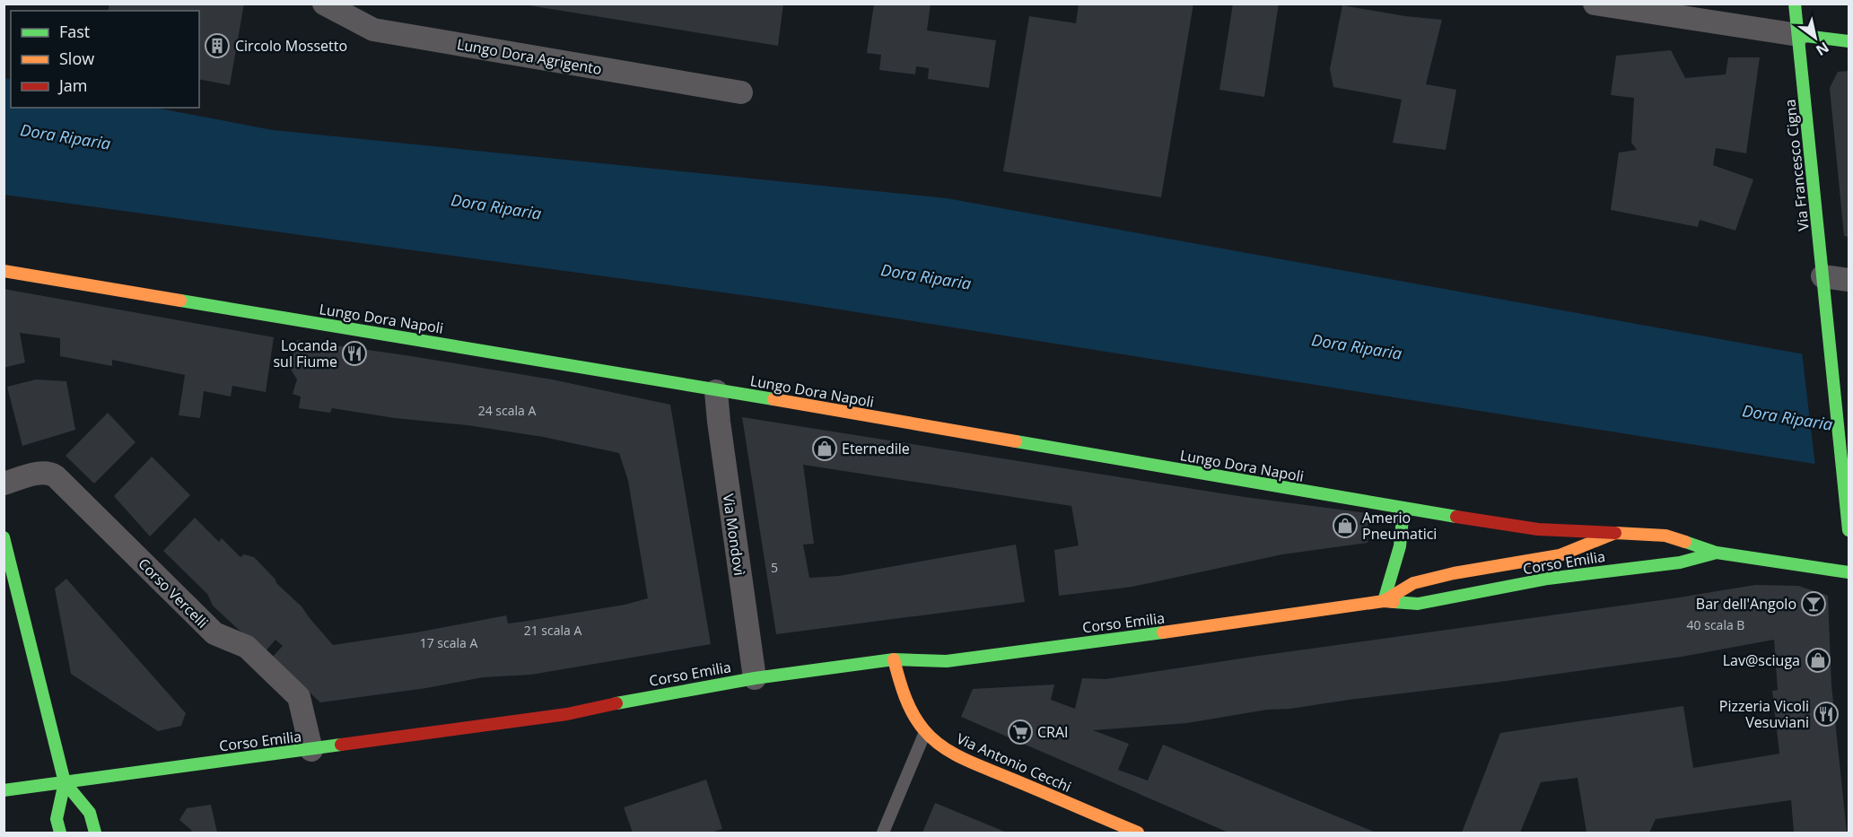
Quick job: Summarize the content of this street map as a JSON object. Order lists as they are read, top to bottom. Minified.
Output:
{"streets":{"street":["Lungo Dora Agrigento","Via Francesco Cigna","Lungo Dora Napoli","Via Mondovì","Corso Emilia","Corso Vercelli","Via Antonio Cecchi"]},"crossings":[["Lungo Dora Napoli","Via Mondovì"],["Lungo Dora Napoli","Corso Emilia"],["Via Mondovì","Corso Emilia"],["Corso Emilia","Corso Vercelli"],["Corso Emilia","Via Antonio Cecchi"]],"water":["Dora Riparia"],"places":{"building":["Circolo Mossetto"],"restaurant":["Locanda sul Fiume","Pizzeria Vicoli Vesuviani"],"shop":["Eternedile","Amerio Pneumatici","Lav@sciuga"],"bar":["Bar dell'Angolo"],"supermarket":["CRAI"]},"house_numbers":["24 scala A","5","40 scala B","21 scala A","17 scala A"],"legend":["Fast","Slow","Jam"],"north":"bottom right"}
